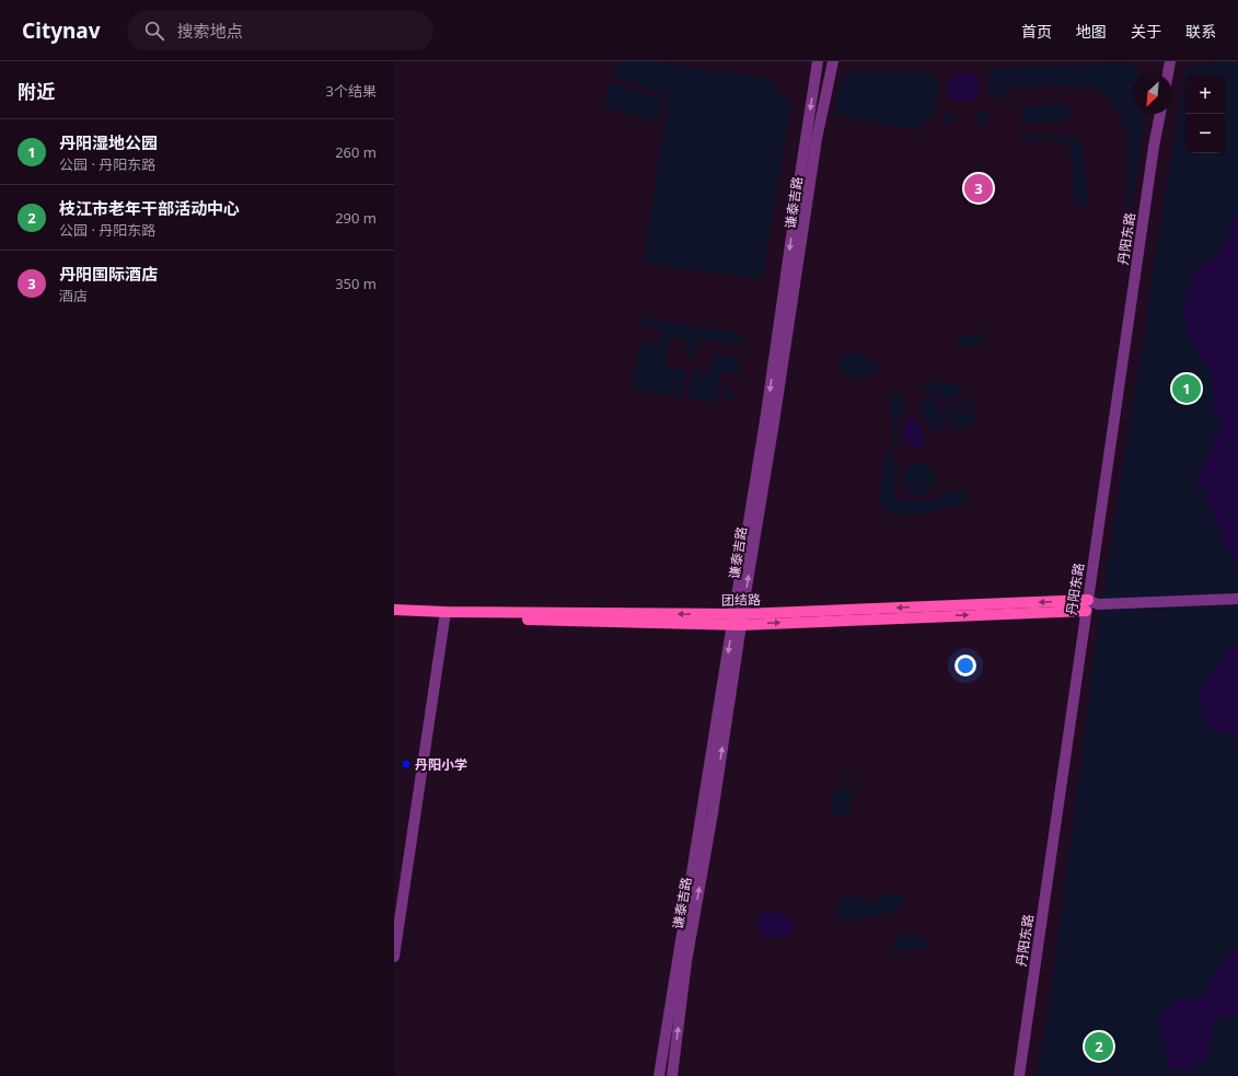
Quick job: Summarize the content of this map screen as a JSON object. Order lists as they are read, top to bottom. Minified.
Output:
{"streets":{"main road":["团结路"],"street":["谦泰吉路","丹阳东路"]},"crossings":[["谦泰吉路","团结路"],["丹阳东路","团结路"]],"places":["丹阳小学"],"north":"bottom left","page":{"header":"Citynav","search":"搜索地点","nav":["首页","地图","关于","联系"],"heading":["附近","3个结果"],"map_buttons":["+","−"],"list":[{"mark":"1","name":"丹阳湿地公园","note":"公园 · 丹阳东路","value":"260 m"},{"mark":"2","name":"枝江市老年干部活动中心","note":"公园 · 丹阳东路","value":"290 m"},{"mark":"3","name":"丹阳国际酒店","note":"酒店","value":"350 m"}],"pins":["3","1","2"]}}
